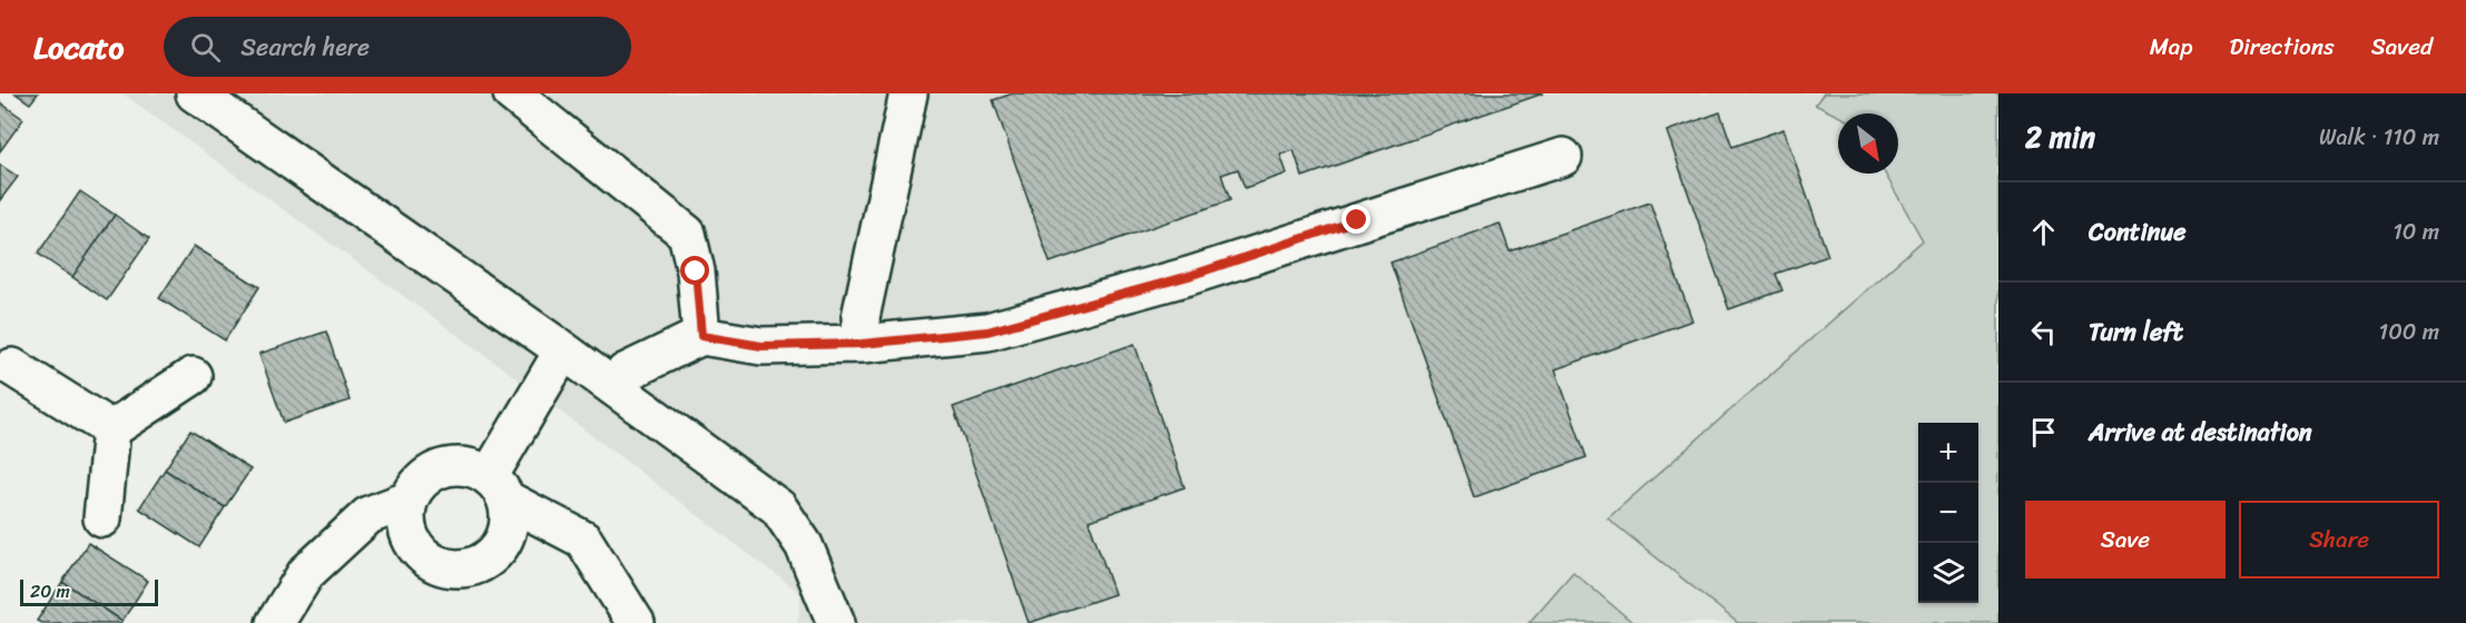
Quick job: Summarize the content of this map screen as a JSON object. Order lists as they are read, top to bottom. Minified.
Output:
{"scale_bar":"20 m","north":"bottom right","page":{"header":"Locato","search":"Search here","nav":["Map","Directions","Saved"],"heading":["2 min","Walk · 110 m"],"list":[["Continue","10 m"],["Turn left","100 m"],"Arrive at destination"],"map_buttons":["+","−"],"buttons":["Save","Share"],"scale":"20 m"}}
